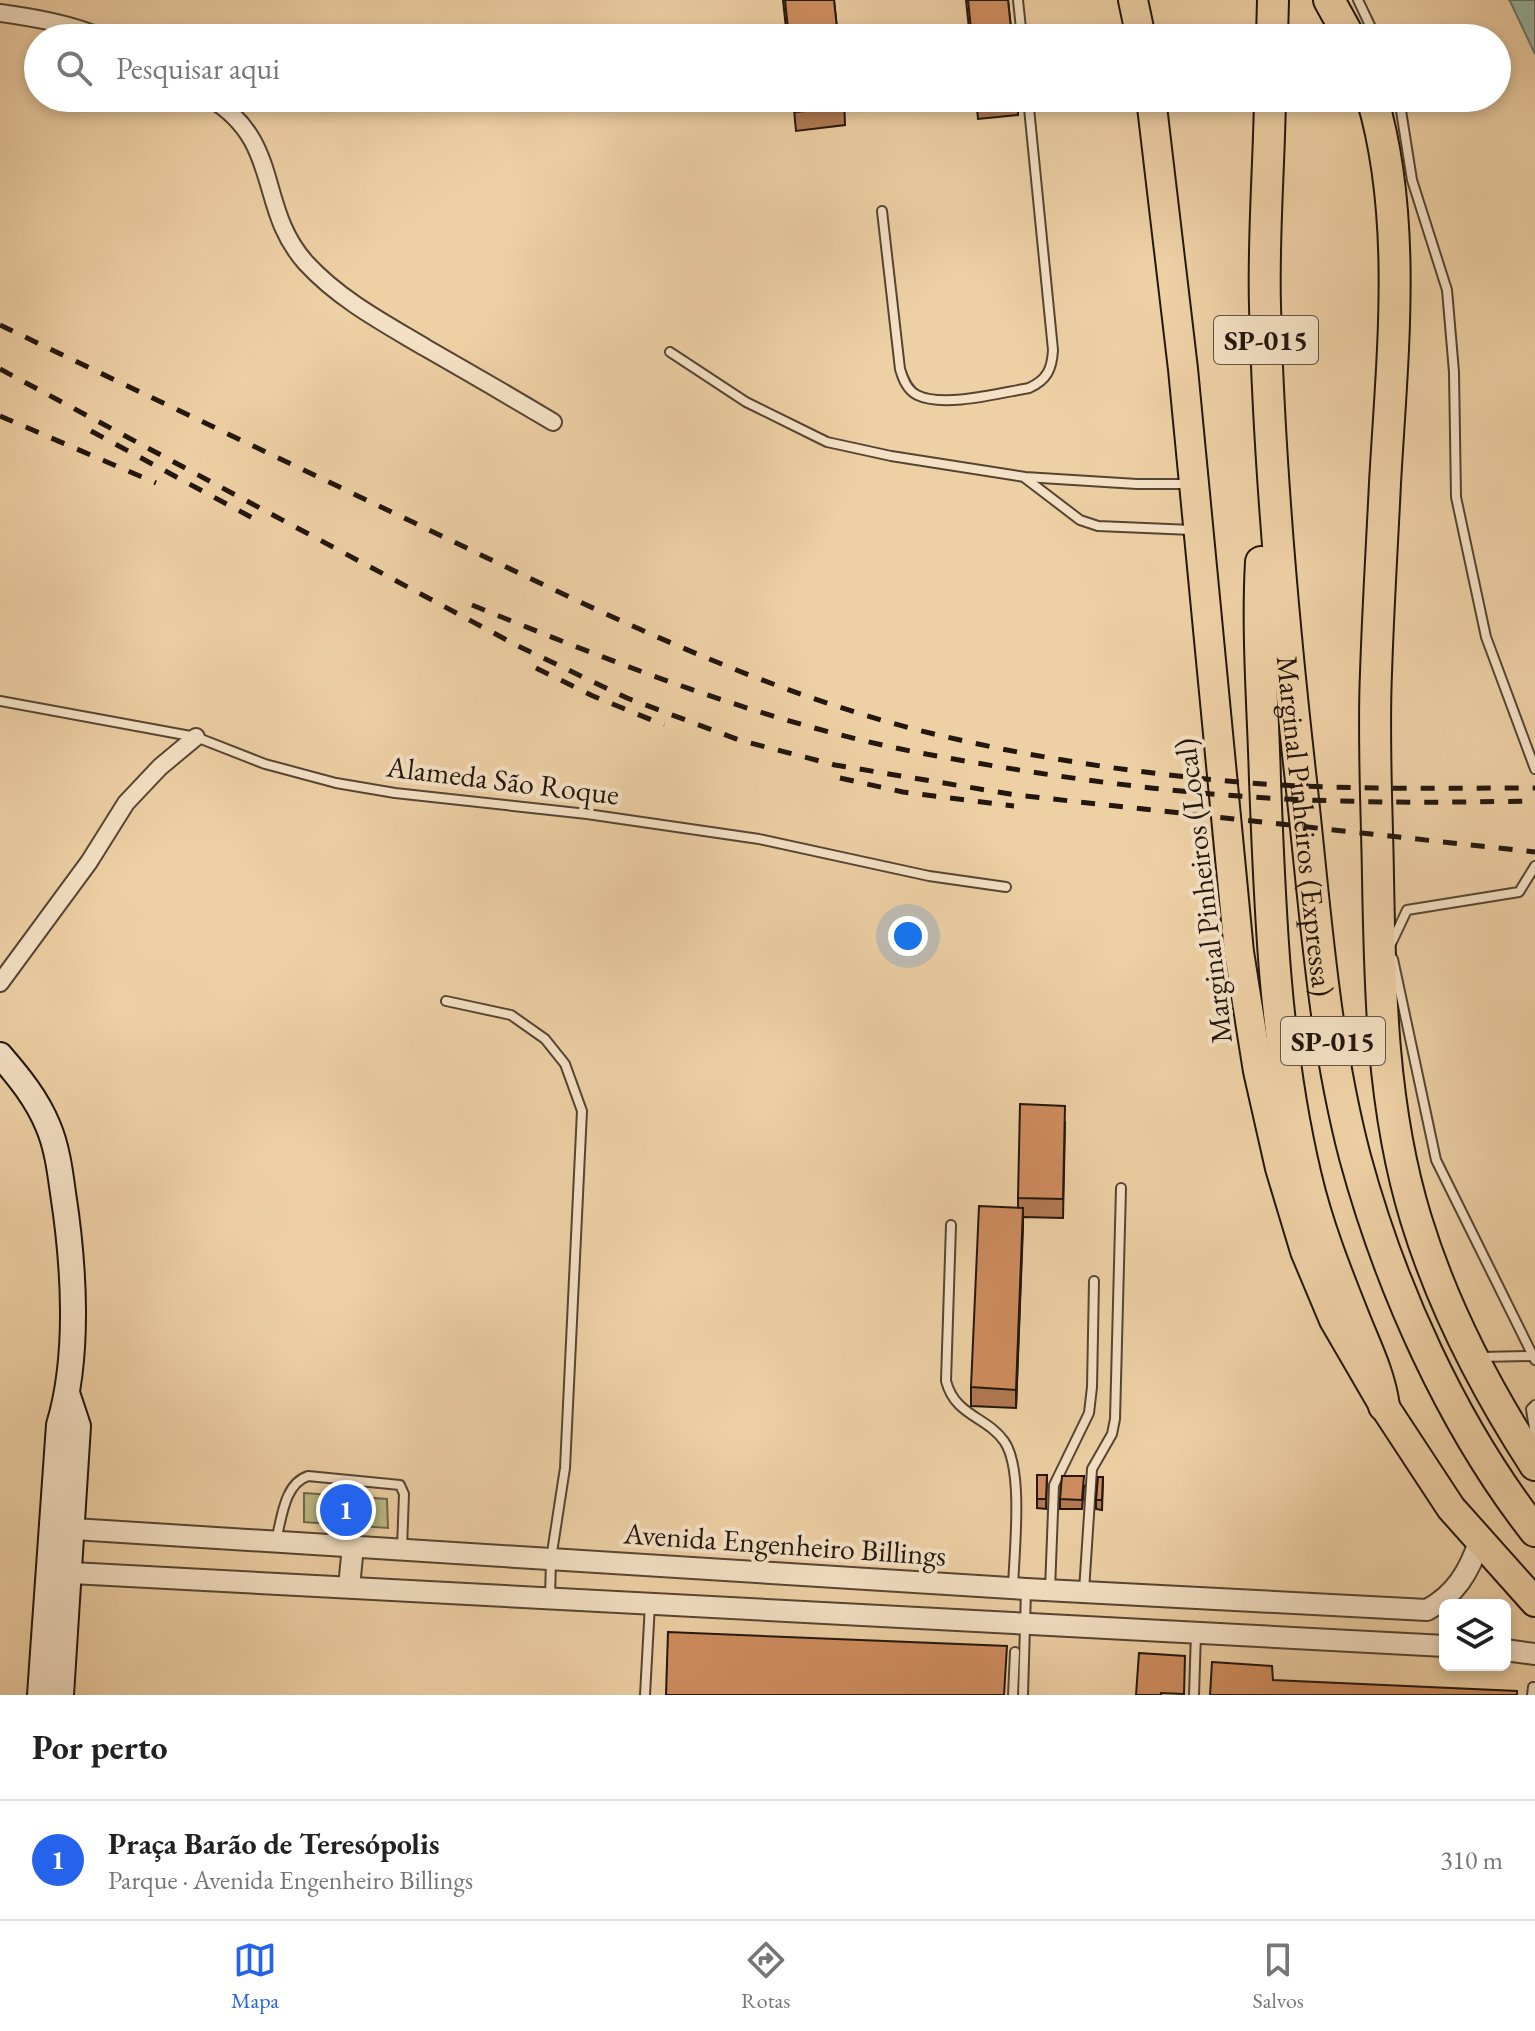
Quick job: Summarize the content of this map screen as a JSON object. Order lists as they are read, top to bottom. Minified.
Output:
{"streets":{"highway":["SP-015","Marginal Pinheiros (Expressa)","Marginal Pinheiros (Local)"],"street":["Avenida Engenheiro Billings"],"lane":["Alameda São Roque"]},"crossings":[["Marginal Pinheiros (Local)","Avenida Engenheiro Billings"]],"page":{"search":"Pesquisar aqui","pins":"1","heading":"Por perto","list":[{"mark":"1","name":"Praça Barão de Teresópolis","note":"Parque · Avenida Engenheiro Billings","value":"310 m"}],"nav":["Mapa","Rotas","Salvos"]}}
